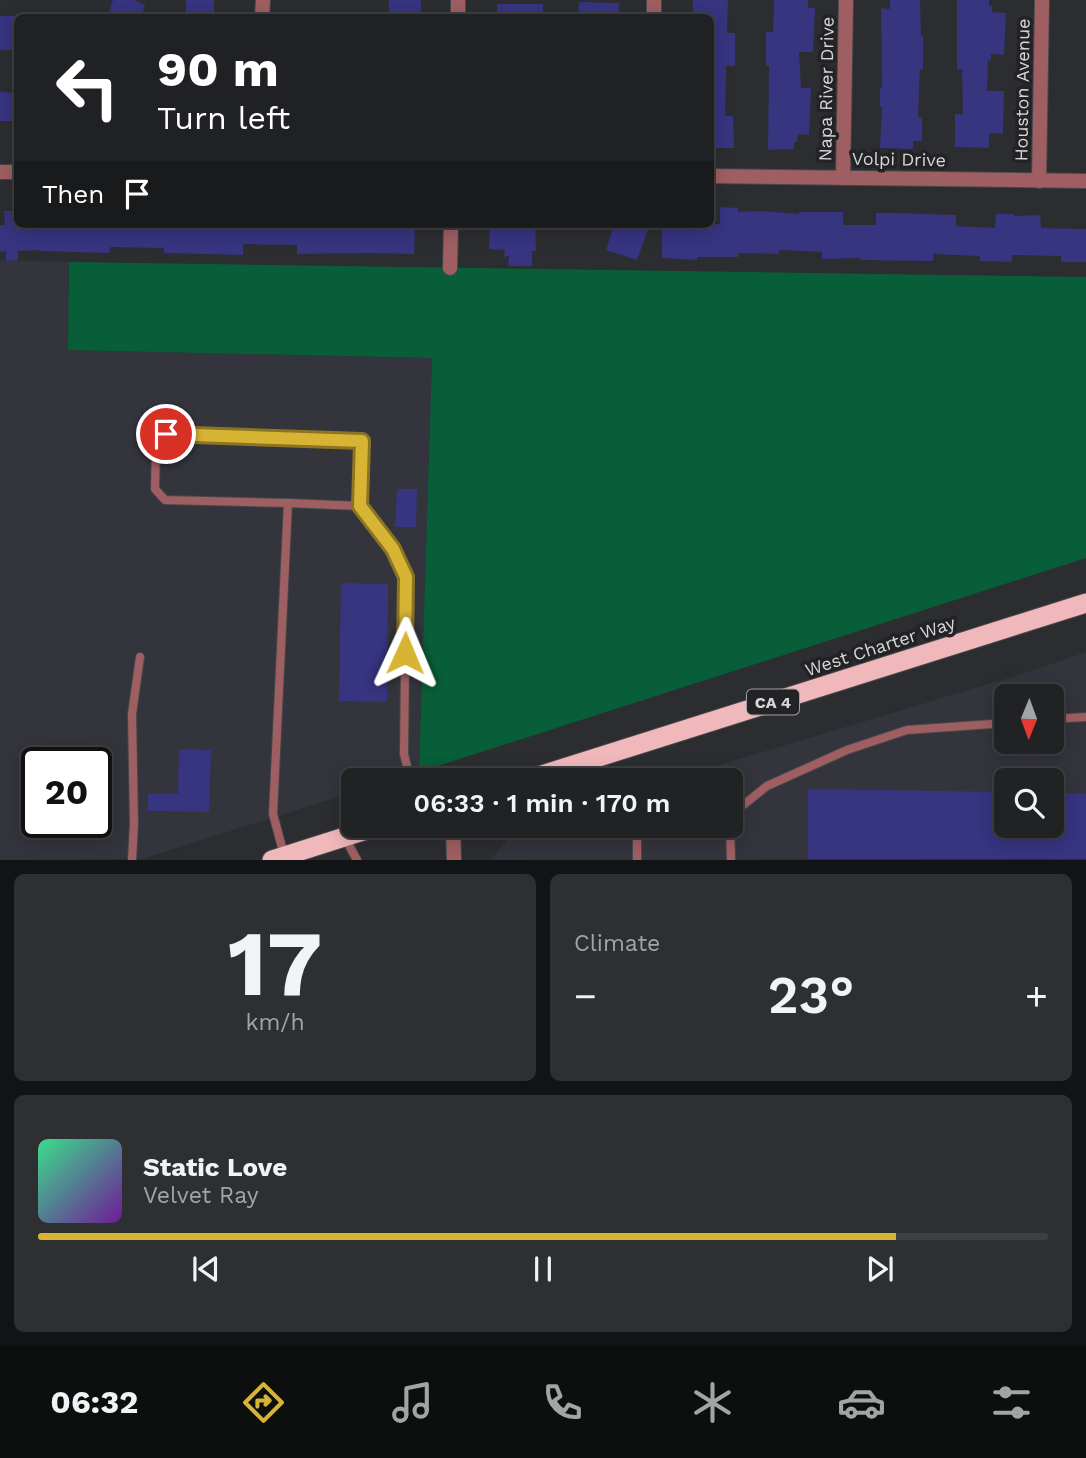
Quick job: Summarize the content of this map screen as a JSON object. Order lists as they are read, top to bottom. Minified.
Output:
{"streets":{"highway":["West Charter Way","CA 4"],"street":["Napa River Drive","Houston Avenue","Volpi Drive"]},"crossings":[["Napa River Drive","Volpi Drive"],["Houston Avenue","Volpi Drive"]],"north":"bottom","page":{"turn":["90 m","Turn left"],"then":"Then","limit":"20","trip":"06:33 · 1 min · 170 m","tile":[["17","km/h"],"Climate"],"heat":["−","23°","+"],"song":["Static Love","Velvet Ray"],"tabs":"06:32"}}
